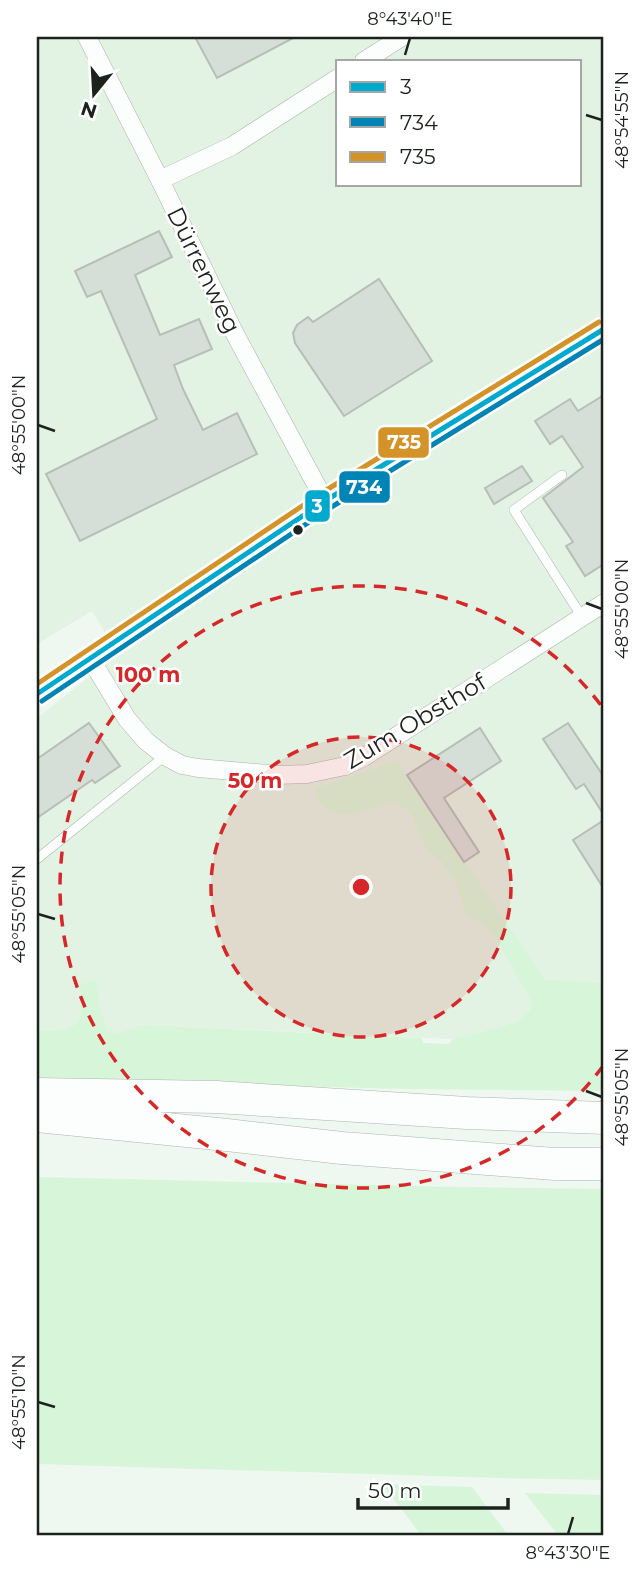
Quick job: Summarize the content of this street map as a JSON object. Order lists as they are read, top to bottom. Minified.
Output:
{"streets":{"street":["Dürrenweg","Zum Obsthof"]},"lines":["transit line 735","transit line 3","transit line 734"],"legend":["3","734","735"],"scale_bar":"50 m","north":"bottom","coordinates":["8°43'40\"E","48°54'55\"N","48°55'00\"N","48°55'05\"N","48°55'10\"N","8°43'30\"E"],"rings":["100 m","50 m"]}
